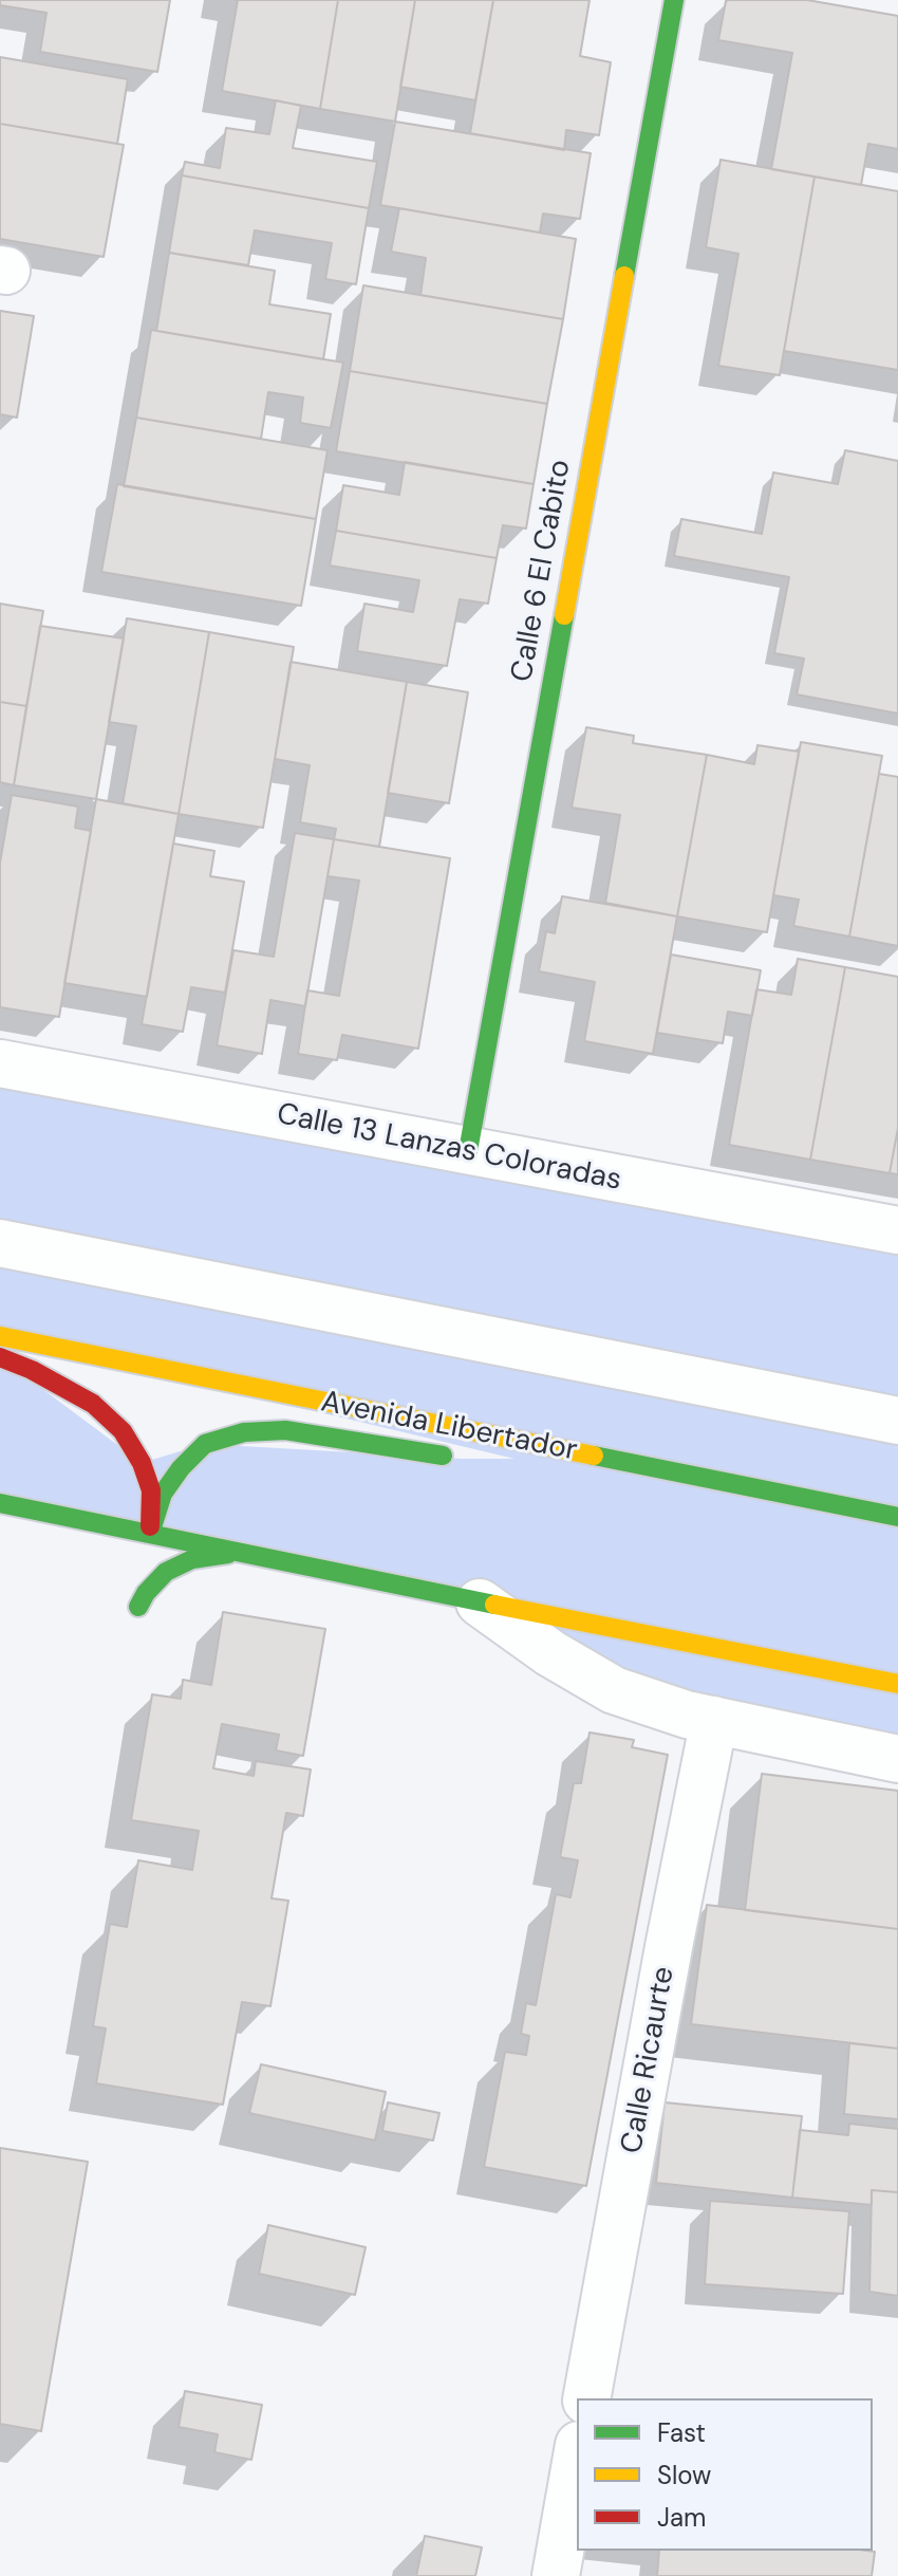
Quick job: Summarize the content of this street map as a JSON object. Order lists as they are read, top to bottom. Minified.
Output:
{"streets":{"main road":["Calle 6 El Cabito","Avenida Libertador"],"street":["Calle 13 Lanzas Coloradas","Calle Ricaurte"]},"crossings":[["Calle 6 El Cabito","Calle 13 Lanzas Coloradas"]],"legend":["Fast","Slow","Jam"]}
